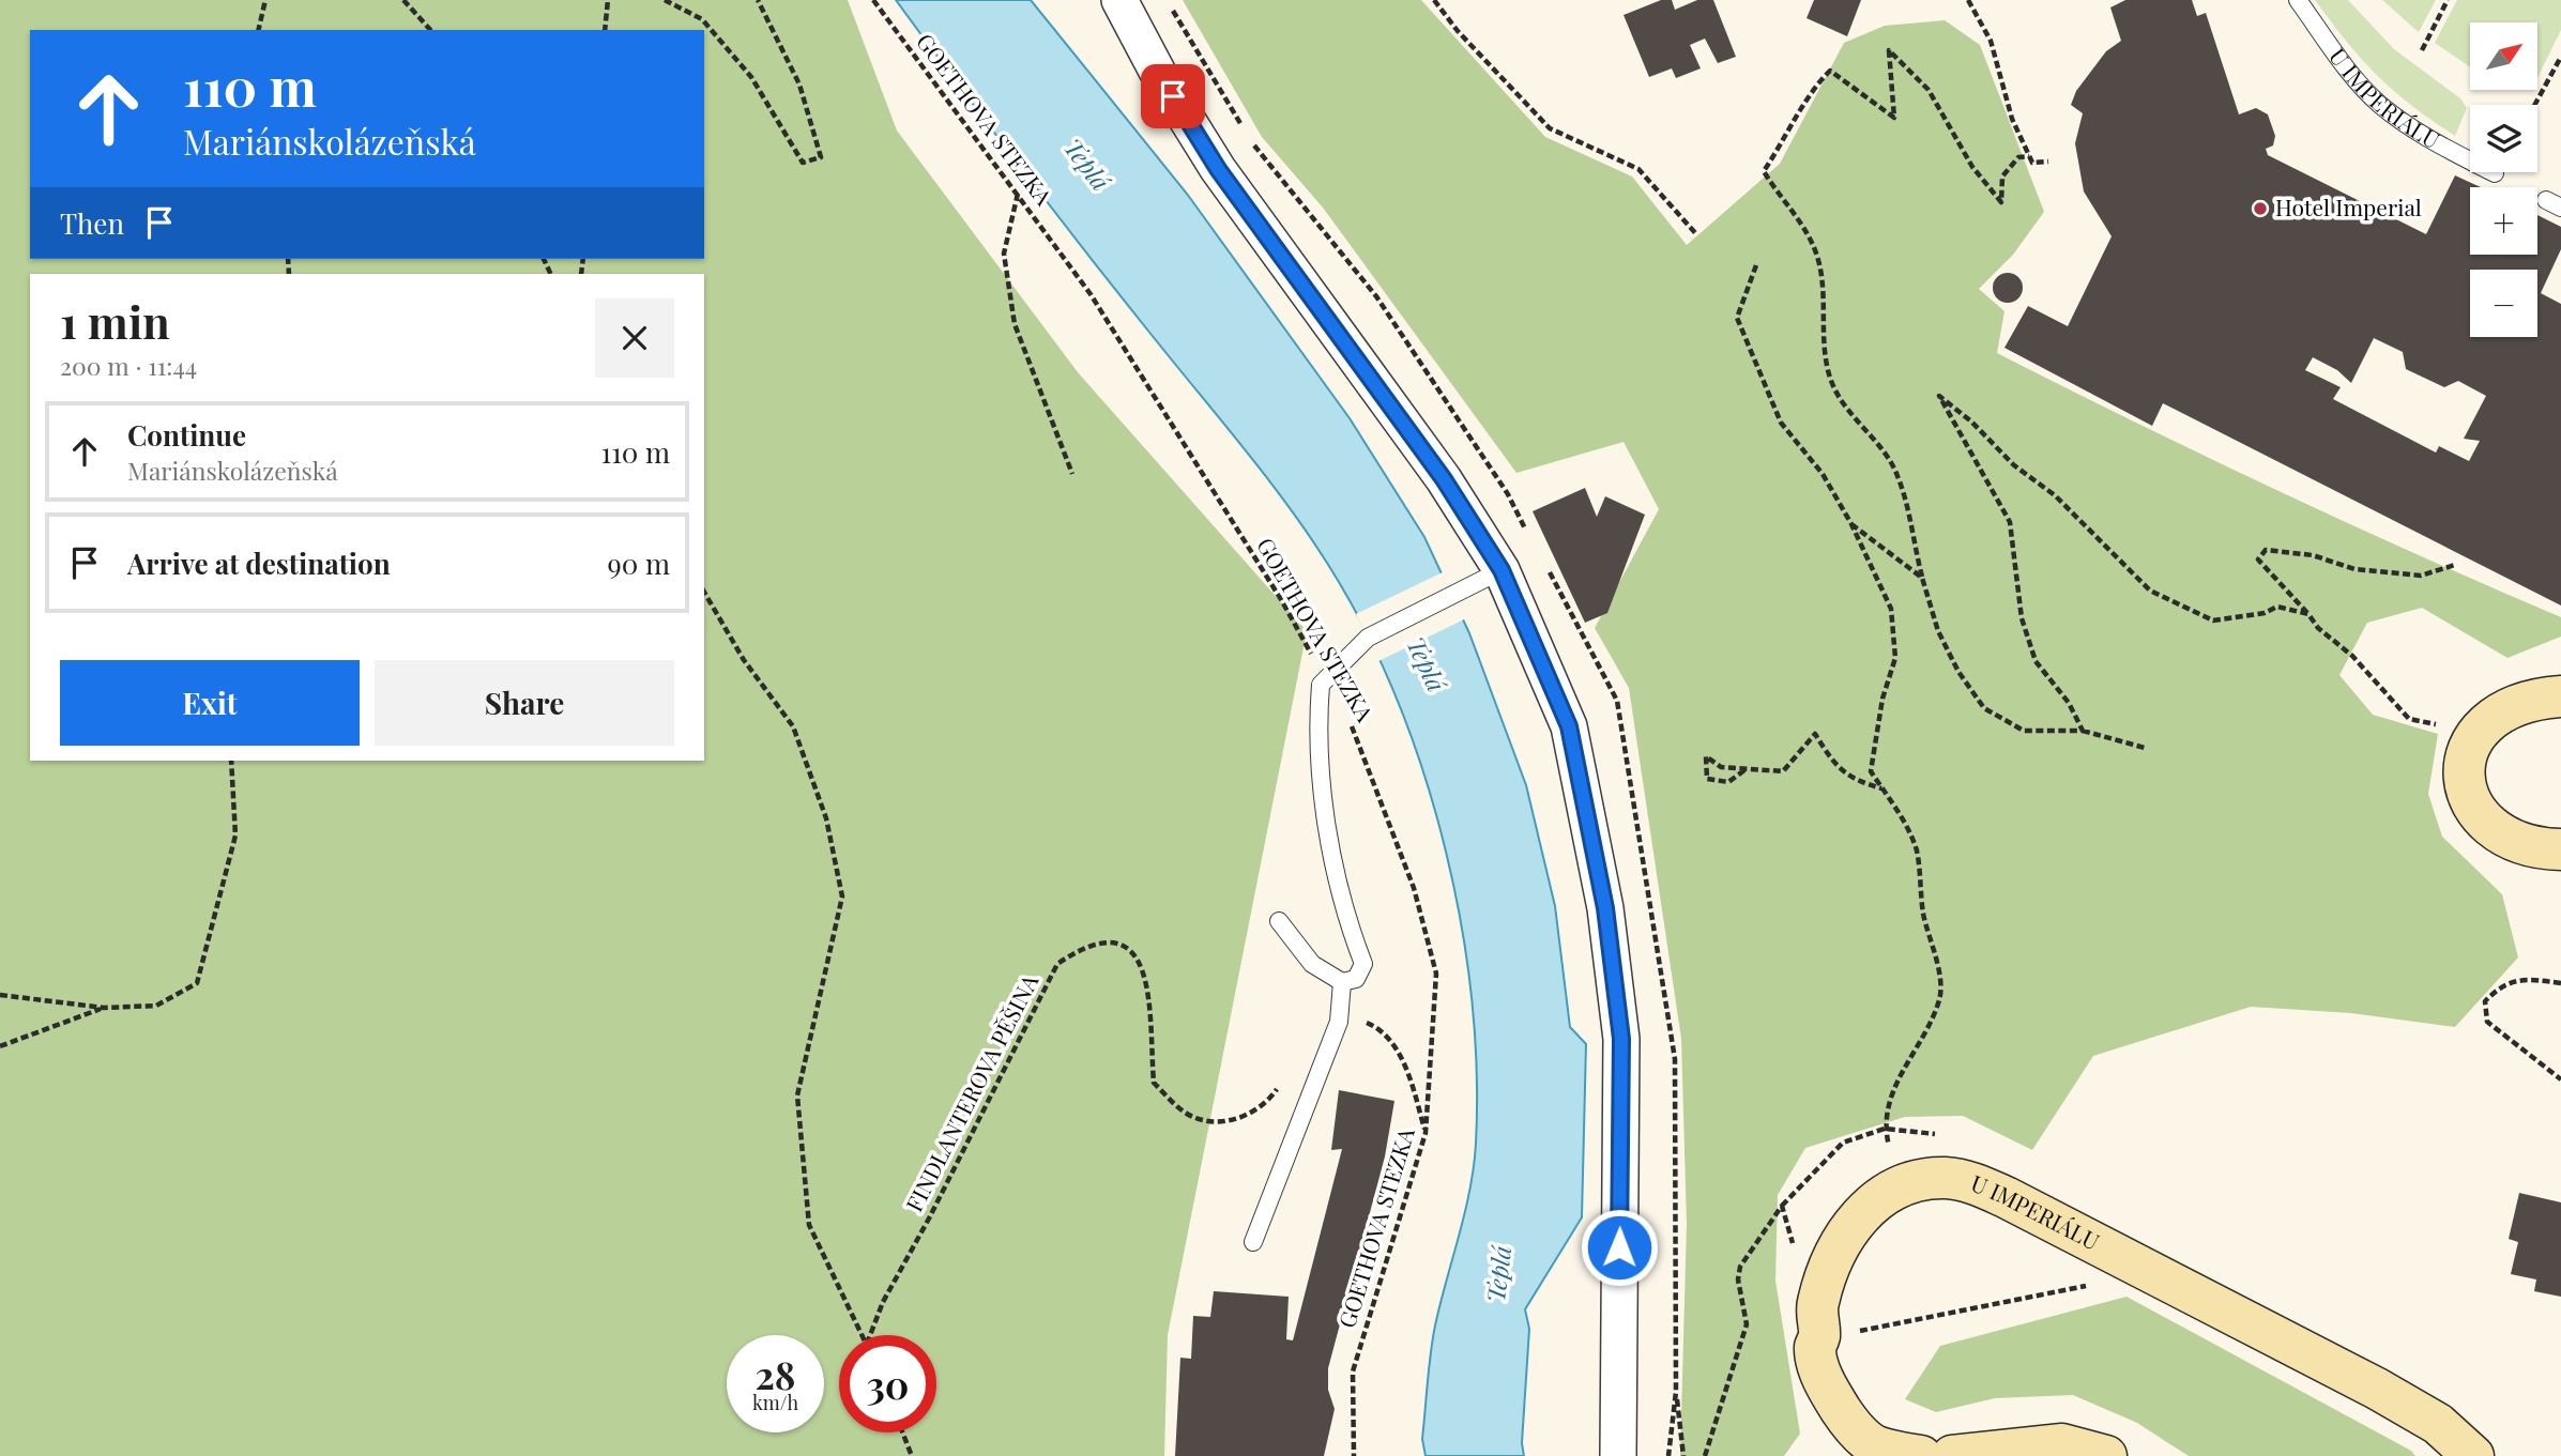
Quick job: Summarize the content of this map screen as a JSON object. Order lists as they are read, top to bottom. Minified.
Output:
{"streets":{"street":["U IMPERIÁLU"],"path":["GOETHOVA STEZKA","FINDLANTEROVA PĚŠINA"]},"water":["Teplá"],"places":["Hotel Imperial"],"north":"top right","page":{"map_buttons":["+","−"],"turn":["110 m","Mariánskolázeňská"],"then":"Then","heading":["1 min","200 m · 11:44"],"list":[{"name":"Continue","note":"Mariánskolázeňská","value":"110 m"},{"name":"Arrive at destination","value":"90 m"}],"buttons":["Exit","Share"],"speed":"28 km/h","limit":"30"}}
